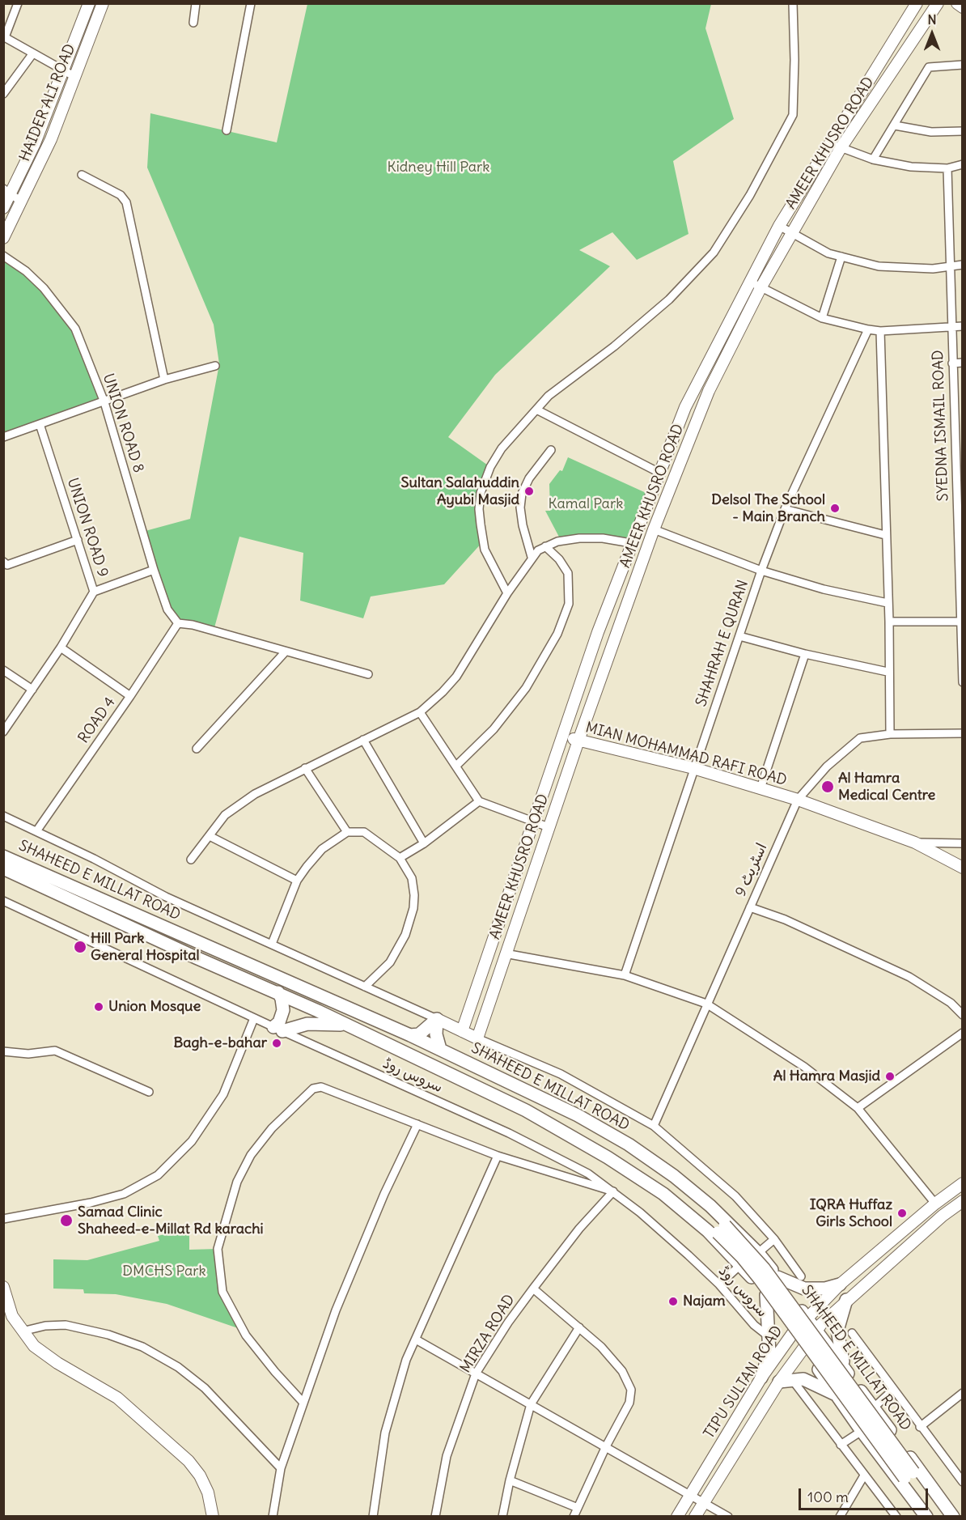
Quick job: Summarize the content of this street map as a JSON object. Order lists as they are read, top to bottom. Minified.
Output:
{"streets":{"main road":["HAIDER ALI ROAD","AMEER KHUSRO ROAD","MIAN MOHAMMAD RAFI ROAD","SHAHEED E MILLAT ROAD","TIPU SULTAN ROAD"],"street":["UNION ROAD 8","SYEDNA ISMAIL ROAD","UNION ROAD 9","SHAHRAH E QURAN","ROAD 4","اسٹریٹ 9","سروس روڈ","MIRZA ROAD"]},"crossings":[["AMEER KHUSRO ROAD","MIAN MOHAMMAD RAFI ROAD"],["UNION ROAD 8","ROAD 4"],["SHAHRAH E QURAN","MIAN MOHAMMAD RAFI ROAD"],["MIAN MOHAMMAD RAFI ROAD","اسٹریٹ 9"],["SHAHEED E MILLAT ROAD","TIPU SULTAN ROAD"],["سروس روڈ","MIRZA ROAD"]],"parks":["Kidney Hill Park","Kamal Park","DMCHS Park"],"places":["Sultan Salahuddin Ayubi Masjid","Delsol The School - Main Branch","Al Hamra Medical Centre","Hill Park General Hospital","Union Mosque","Bagh-e-bahar","Al Hamra Masjid","IQRA Huffaz Girls School","Samad Clinic Shaheed-e-Millat Rd karachi","Najam"],"scale_bar":"100 m","north":"top"}
